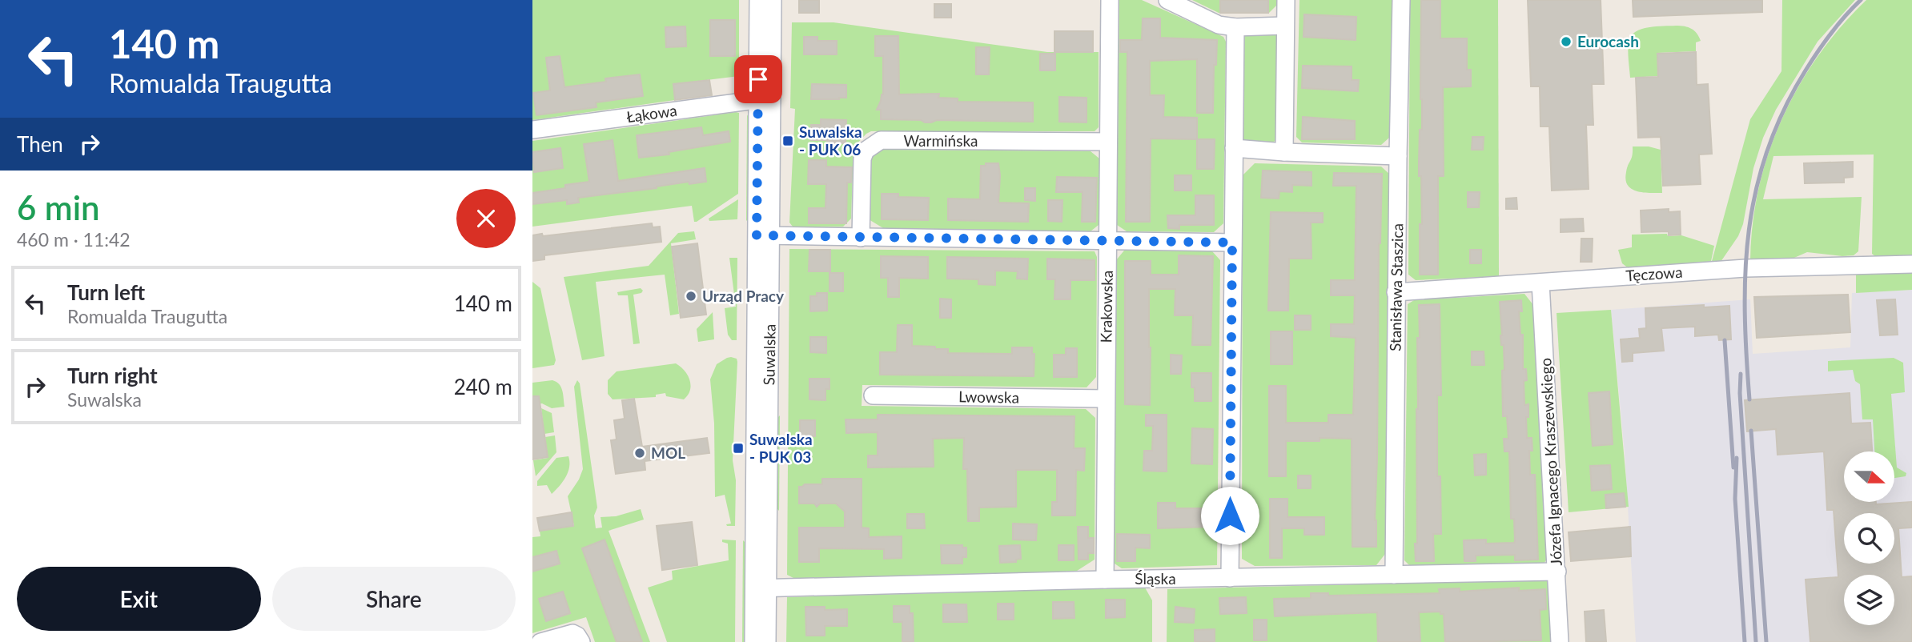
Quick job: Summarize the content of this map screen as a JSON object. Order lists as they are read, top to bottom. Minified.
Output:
{"streets":{"street":["Łąkowa","Warmińska","Tęczowa","Stanisława Staszica","Krakowska","Suwalska","Lwowska","Józefa Ignacego Kraszewskiego","Śląska"]},"crossings":[["Łąkowa","Suwalska"],["Warmińska","Krakowska"],["Tęczowa","Stanisława Staszica"],["Tęczowa","Józefa Ignacego Kraszewskiego"],["Stanisława Staszica","Śląska"],["Krakowska","Lwowska"],["Krakowska","Śląska"],["Suwalska","Śląska"],["Józefa Ignacego Kraszewskiego","Śląska"]],"places":{"other":["Eurocash","Urząd Pracy","MOL"],"transit":["Suwalska - PUK 06","Suwalska - PUK 03"]},"north":"right","page":{"turn":["140 m","Romualda Traugutta"],"then":"Then","heading":["6 min","460 m · 11:42"],"list":[{"name":"Turn left","note":"Romualda Traugutta","value":"140 m"},{"name":"Turn right","note":"Suwalska","value":"240 m"}],"buttons":["Exit","Share"]}}
